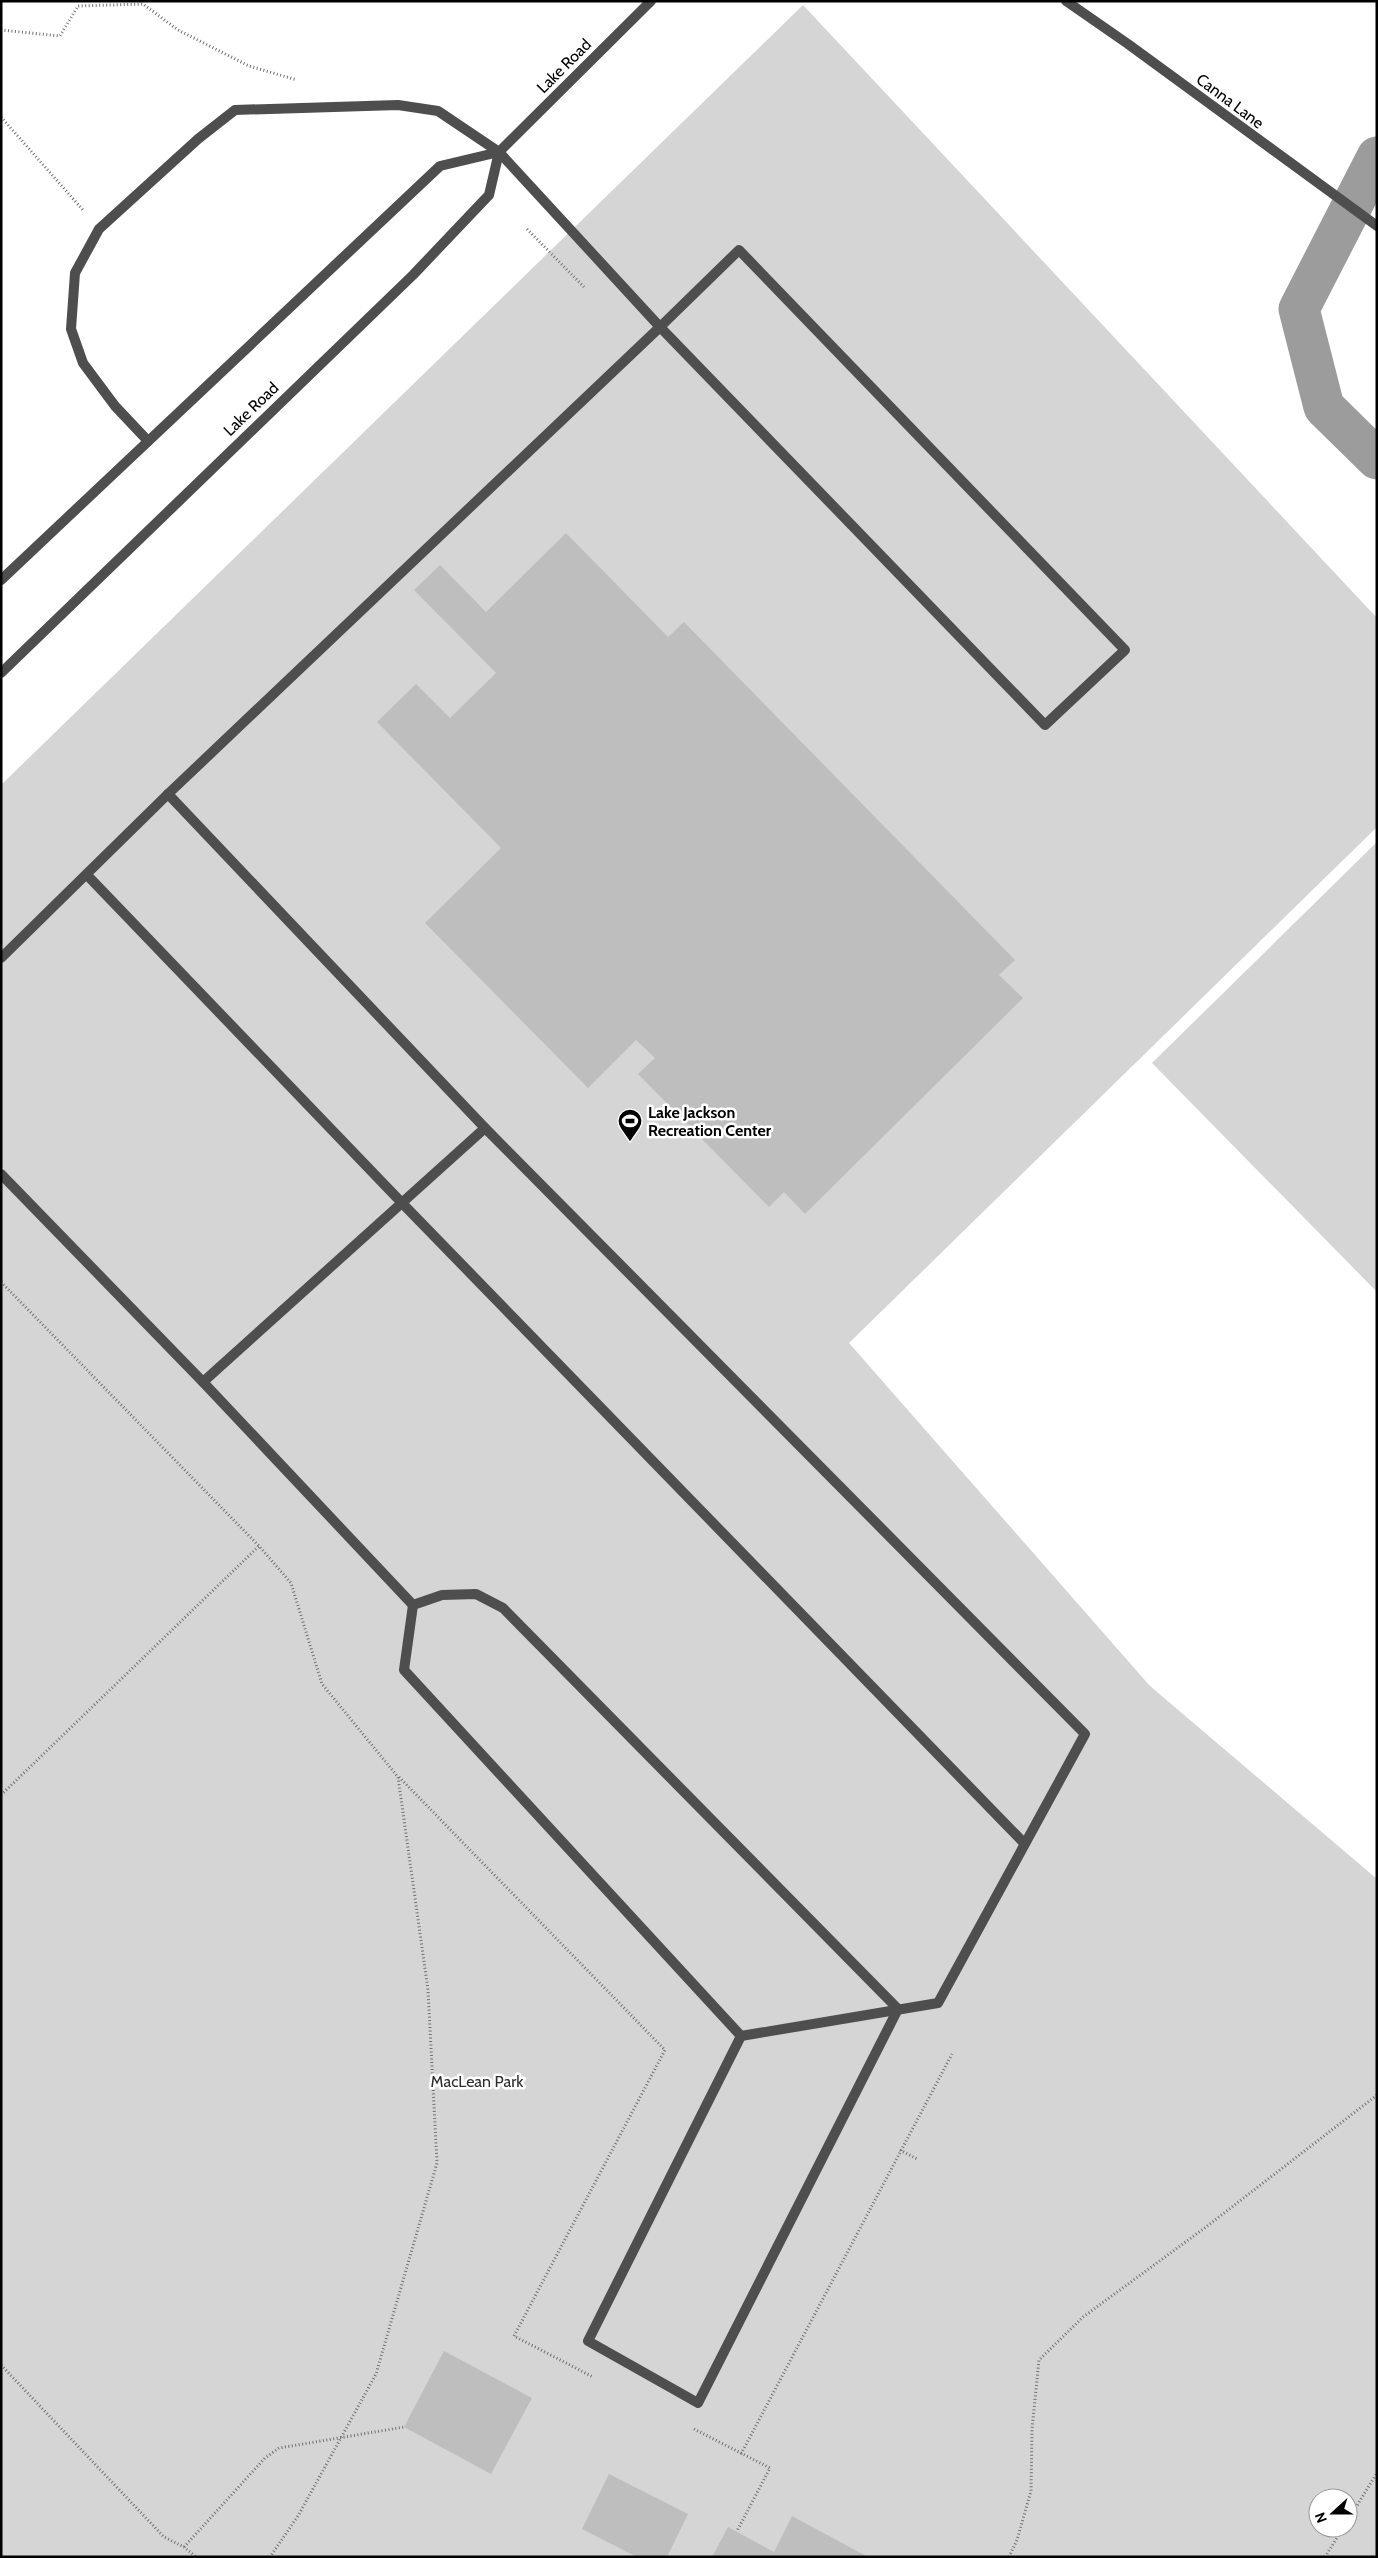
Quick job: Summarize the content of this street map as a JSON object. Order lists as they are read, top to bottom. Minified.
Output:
{"streets":{"street":["Lake Road","Canna Lane"]},"parks":["MacLean Park"],"places":{"sports":["Lake Jackson Recreation Center"]},"north":"left"}
